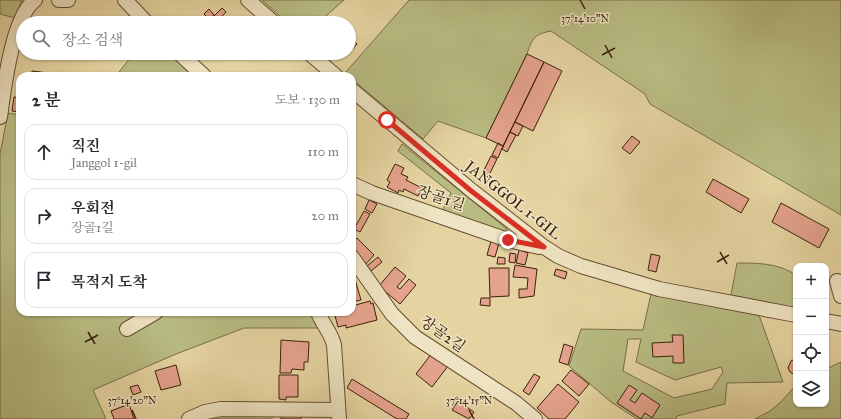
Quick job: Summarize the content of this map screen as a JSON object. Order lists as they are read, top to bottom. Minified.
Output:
{"streets":{"street":["장골1길","JANGGOL 1-GIL","장골2길"]},"crossings":[["장골1길","JANGGOL 1-GIL"]],"page":{"search":"장소 검색","heading":["2 분","도보 · 130 m"],"list":[["직진","Janggol 1-gil","110 m"],["우회전","장골1길","20 m"],"목적지 도착"],"map_buttons":["+","−"]},"coordinates":["37°14'10\"N","37°14'20\"N","37°14'15\"N"]}
